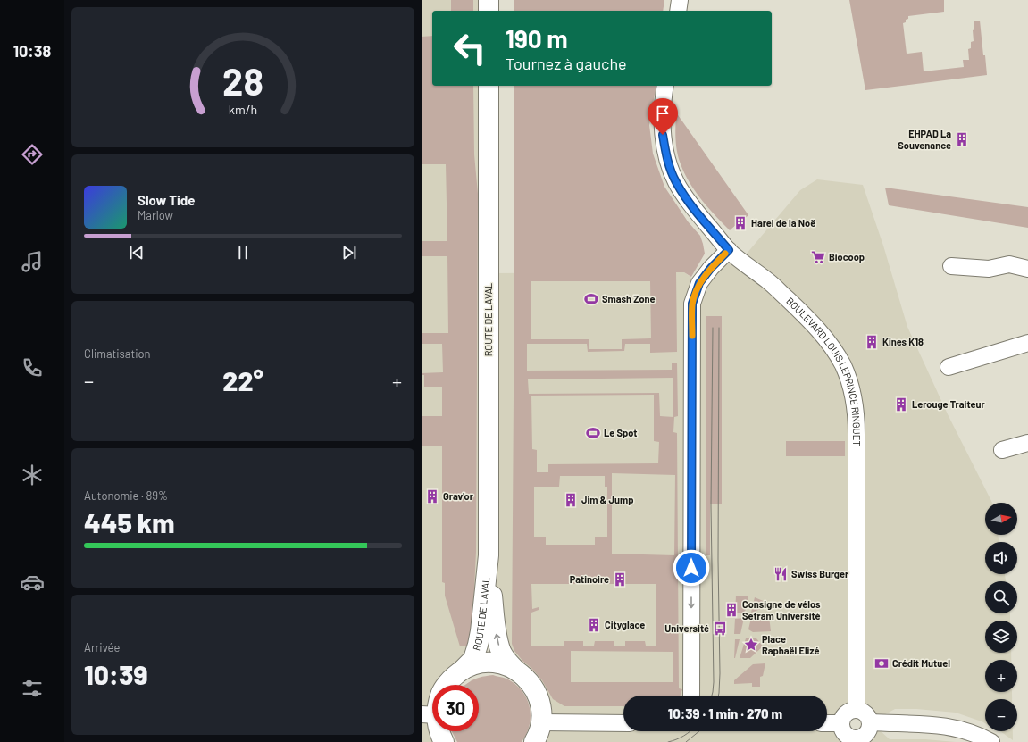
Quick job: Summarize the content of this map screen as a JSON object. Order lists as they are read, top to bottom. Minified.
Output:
{"streets":{"main road":["ROUTE DE LAVAL"],"street":["BOULEVARD LOUIS LEPRINCE RINGUET"]},"places":{"building":["EHPAD La Souvenance","Harel de la Noë","Kines K18","Lerouge Traiteur","Grav'or","Jim & Jump","Patinoire","Consigne de vélos Setram Université","Cityglace"],"supermarket":["Biocoop"],"sports":["Smash Zone","Le Spot"],"restaurant":["Swiss Burger"],"bus stop":["Université"],"place":["Place Raphaël Elizé"],"bank":["Crédit Mutuel"]},"north":"right","page":{"tabs":"10:38","turn":["190 m","Tournez à gauche"],"song":["Slow Tide","Marlow"],"tile":["Climatisation",["Autonomie · 89%","445 km"],["Arrivée","10:39"]],"heat":["−","22°","+"],"map_buttons":["+","−"],"limit":"30","trip":"10:39 · 1 min · 270 m","gauge":["28","km/h"]}}
